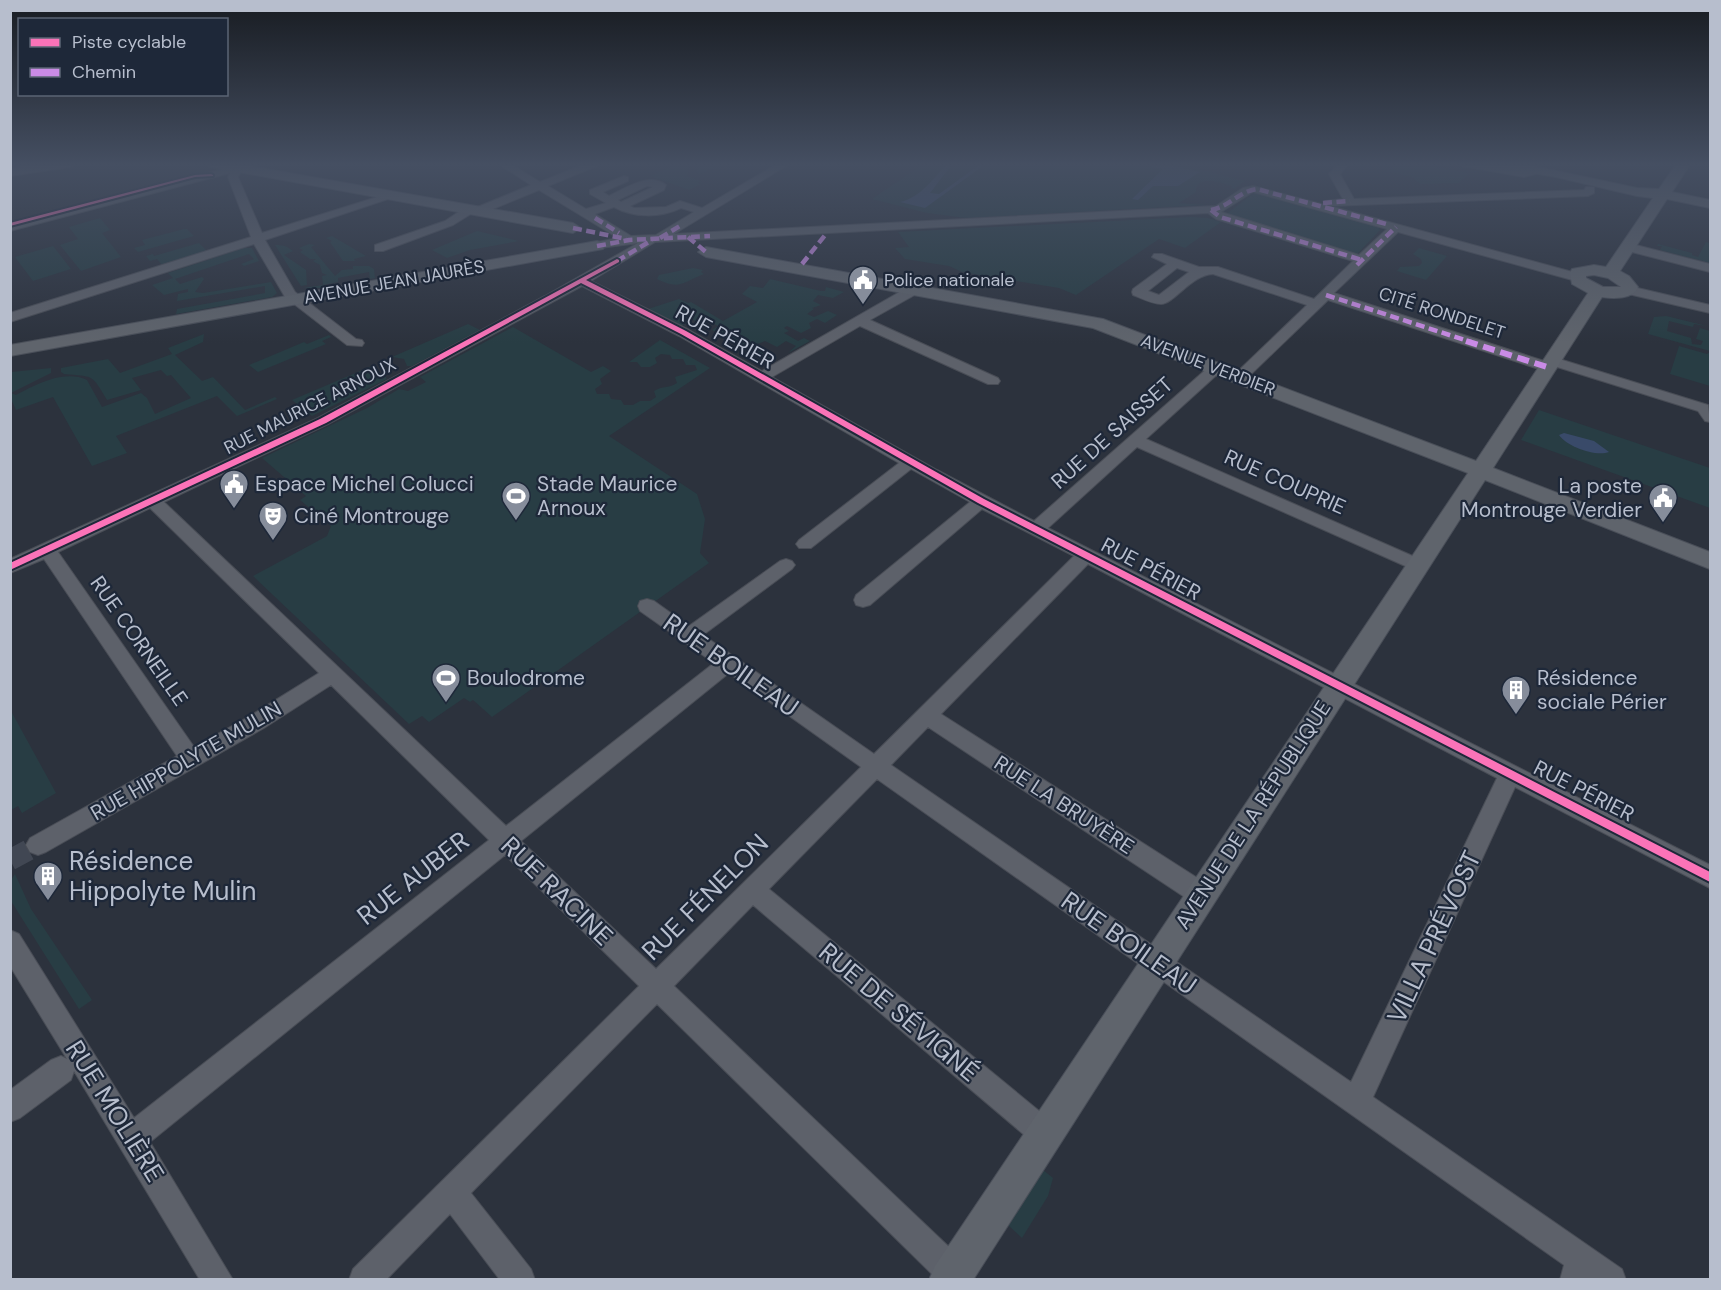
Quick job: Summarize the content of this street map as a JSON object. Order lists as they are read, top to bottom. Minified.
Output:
{"streets":{"main road":["AVENUE JEAN JAURÈS","AVENUE VERDIER","AVENUE DE LA RÉPUBLIQUE"],"street":["CITÉ RONDELET","RUE PÉRIER","RUE MAURICE ARNOUX","RUE DE SAISSET","RUE COUPRIE","RUE CORNEILLE","RUE BOILEAU","RUE HIPPOLYTE MULIN","RUE LA BRUYÈRE","RUE AUBER","RUE RACINE","RUE FÉNELON","VILLA PRÉVOST","RUE DE SÉVIGNÉ","RUE MOLIÈRE"]},"crossings":[["AVENUE JEAN JAURÈS","AVENUE VERDIER"],["AVENUE JEAN JAURÈS","RUE MAURICE ARNOUX"],["CITÉ RONDELET","AVENUE DE LA RÉPUBLIQUE"],["RUE PÉRIER","RUE MAURICE ARNOUX"],["RUE PÉRIER","RUE DE SAISSET"],["RUE PÉRIER","AVENUE DE LA RÉPUBLIQUE"],["RUE PÉRIER","RUE FÉNELON"],["RUE PÉRIER","VILLA PRÉVOST"],["AVENUE VERDIER","RUE DE SAISSET"],["AVENUE VERDIER","AVENUE DE LA RÉPUBLIQUE"],["RUE MAURICE ARNOUX","RUE CORNEILLE"],["RUE MAURICE ARNOUX","RUE RACINE"],["RUE DE SAISSET","RUE COUPRIE"],["RUE COUPRIE","AVENUE DE LA RÉPUBLIQUE"],["RUE CORNEILLE","RUE HIPPOLYTE MULIN"],["RUE BOILEAU","AVENUE DE LA RÉPUBLIQUE"],["RUE BOILEAU","RUE AUBER"],["RUE BOILEAU","RUE FÉNELON"],["RUE BOILEAU","VILLA PRÉVOST"],["RUE HIPPOLYTE MULIN","RUE RACINE"],["RUE LA BRUYÈRE","AVENUE DE LA RÉPUBLIQUE"],["RUE LA BRUYÈRE","RUE FÉNELON"],["AVENUE DE LA RÉPUBLIQUE","RUE RACINE"],["AVENUE DE LA RÉPUBLIQUE","RUE DE SÉVIGNÉ"],["RUE AUBER","RUE RACINE"],["RUE AUBER","RUE MOLIÈRE"],["RUE RACINE","RUE FÉNELON"],["RUE FÉNELON","RUE DE SÉVIGNÉ"]],"places":{"public building":["Police nationale","Espace Michel Colucci","La poste Montrouge Verdier"],"sports":["Stade Maurice Arnoux","Boulodrome"],"theatre":["Ciné Montrouge"],"building":["Résidence sociale Périer","Résidence Hippolyte Mulin"]},"legend":["Piste cyclable","Chemin"]}
